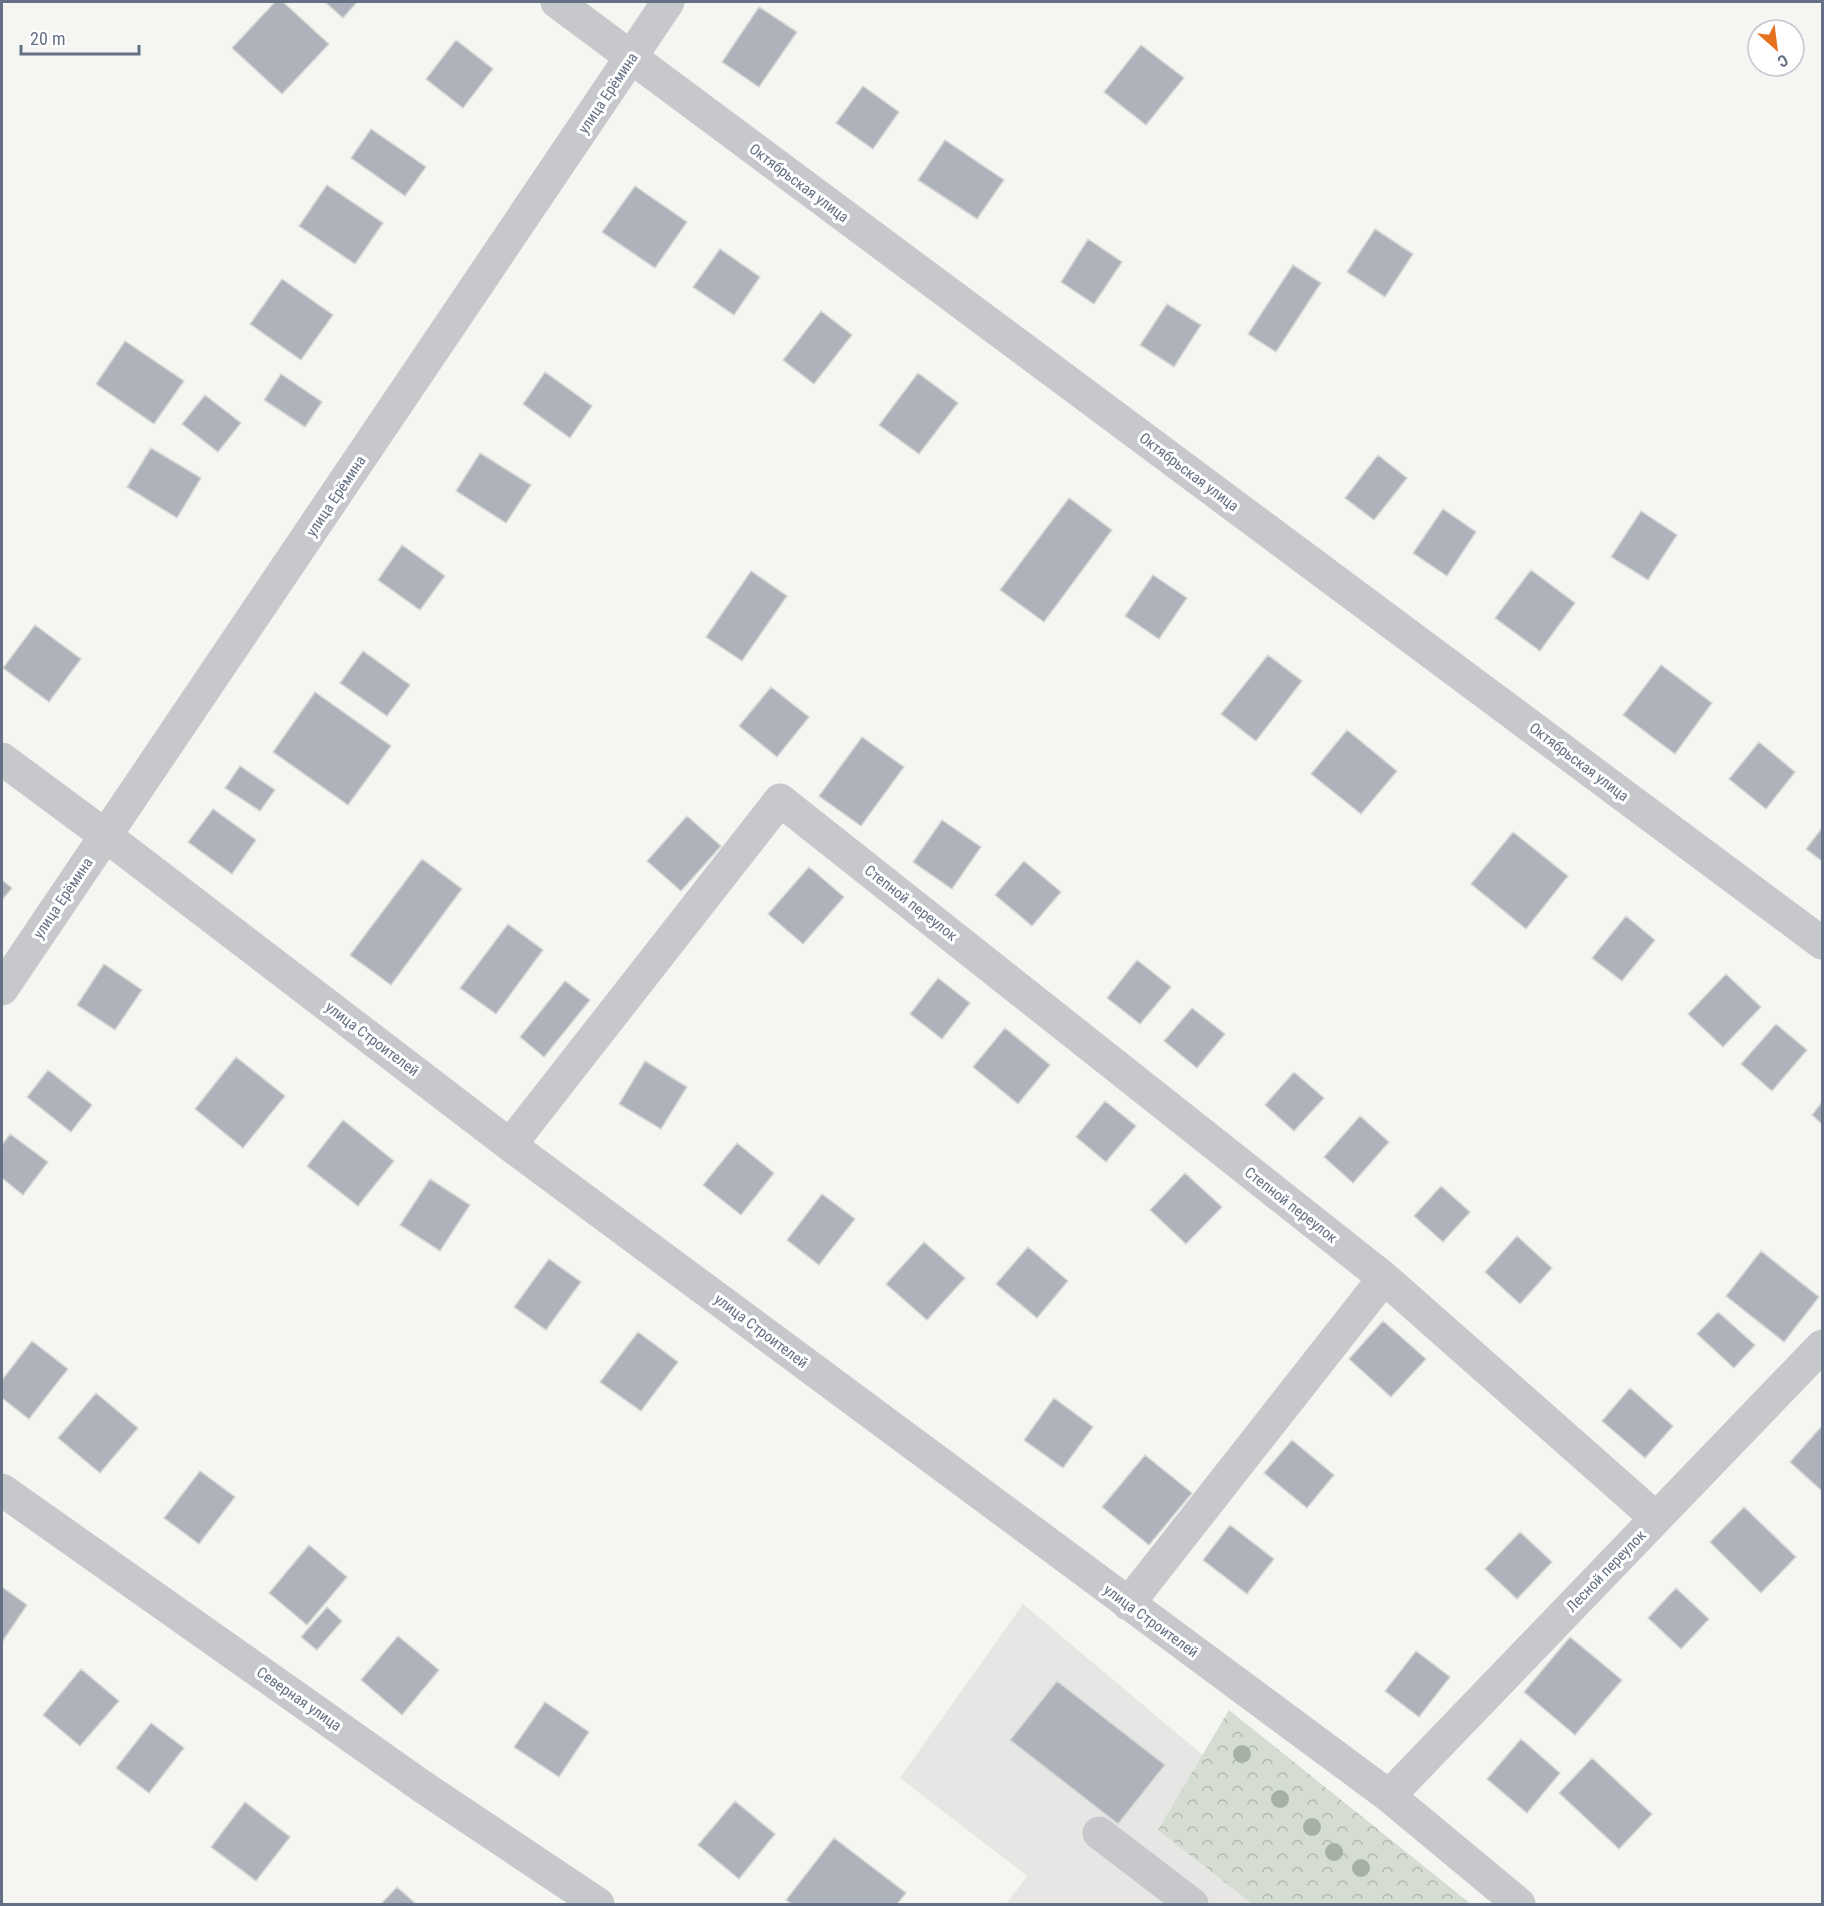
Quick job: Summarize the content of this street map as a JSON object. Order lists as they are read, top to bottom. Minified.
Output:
{"streets":{"street":["улица Ерёмина","Октябрьская улица","Степной переулок","улица Строителей","Лесной переулок","Северная улица"]},"crossings":[["улица Ерёмина","Октябрьская улица"],["улица Ерёмина","улица Строителей"],["Степной переулок","улица Строителей"],["Степной переулок","Лесной переулок"],["улица Строителей","Лесной переулок"]],"scale_bar":"20 m","north":"bottom right"}
